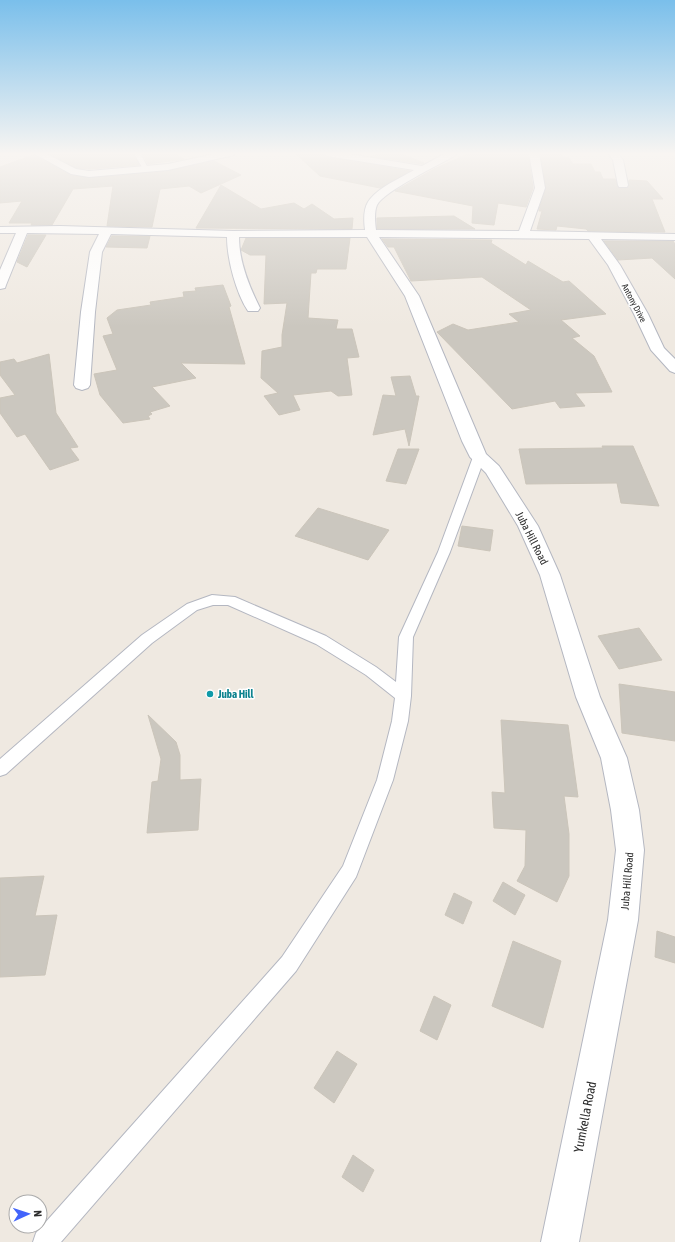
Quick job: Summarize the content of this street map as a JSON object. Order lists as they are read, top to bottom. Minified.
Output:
{"streets":{"street":["Antony Drive","Juba Hill Road","Yumkella Road"]},"crossings":[["Juba Hill Road","Yumkella Road"]],"places":["Juba Hill"],"north":"right"}
